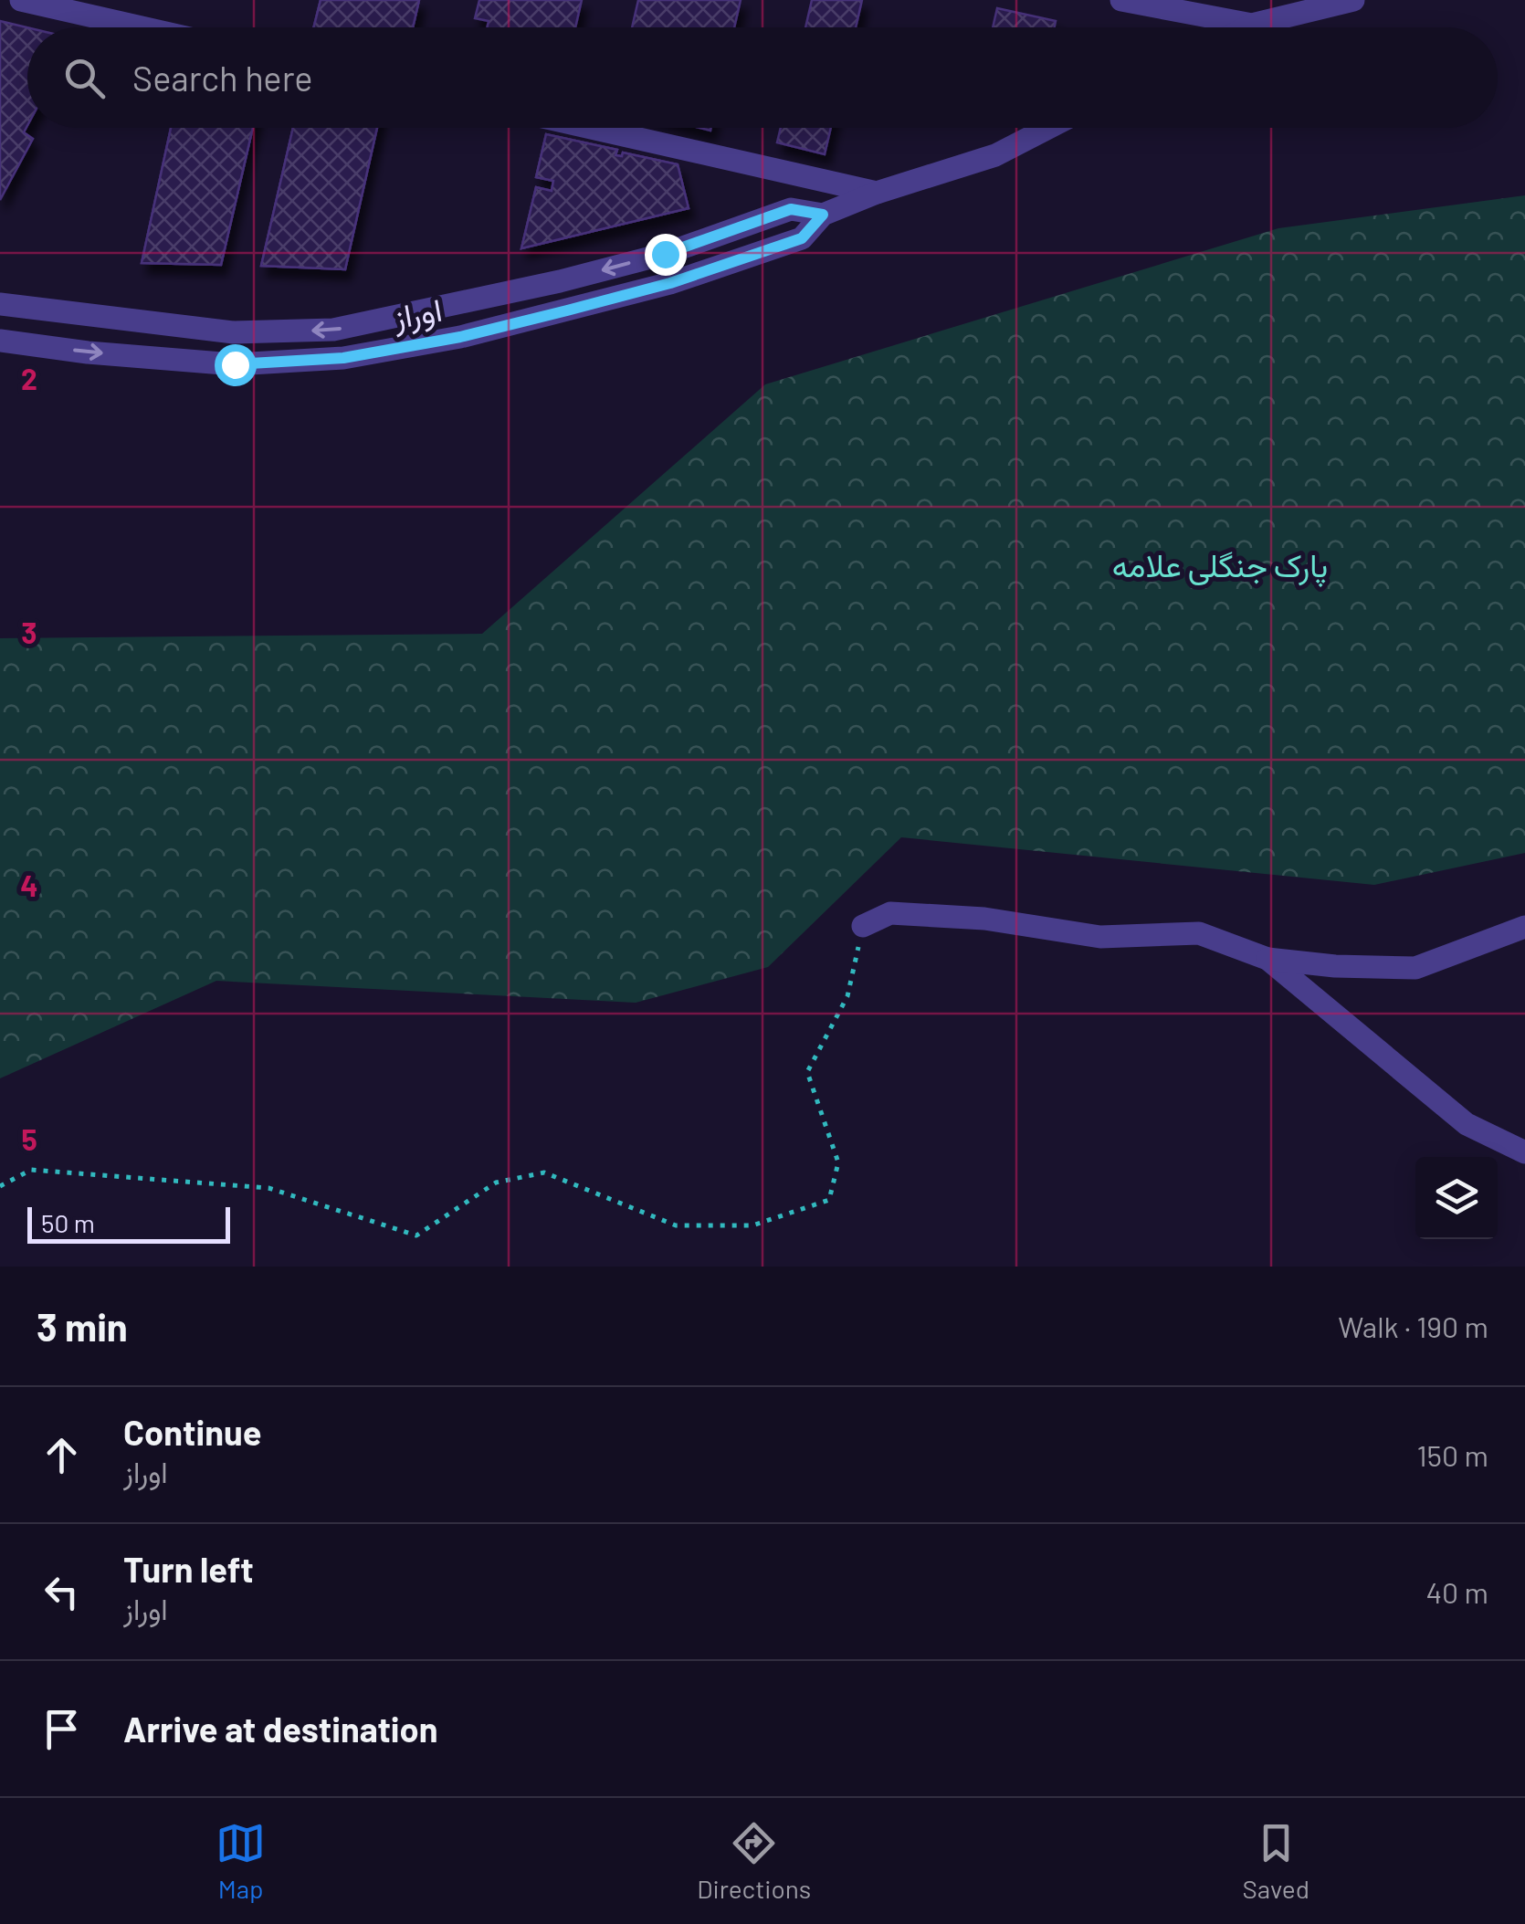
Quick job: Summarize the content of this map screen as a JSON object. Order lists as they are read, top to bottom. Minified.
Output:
{"streets":{"street":["اوراز"]},"parks":["پارک جنگلی علامه"],"scale_bar":"50 m","page":{"search":"Search here","scale":"50 m","heading":["3 min","Walk · 190 m"],"list":[["Continue","اوراز","150 m"],["Turn left","اوراز","40 m"],"Arrive at destination"],"nav":["Map","Directions","Saved"]},"grid":{"rows":["2","3","4","5"]}}
